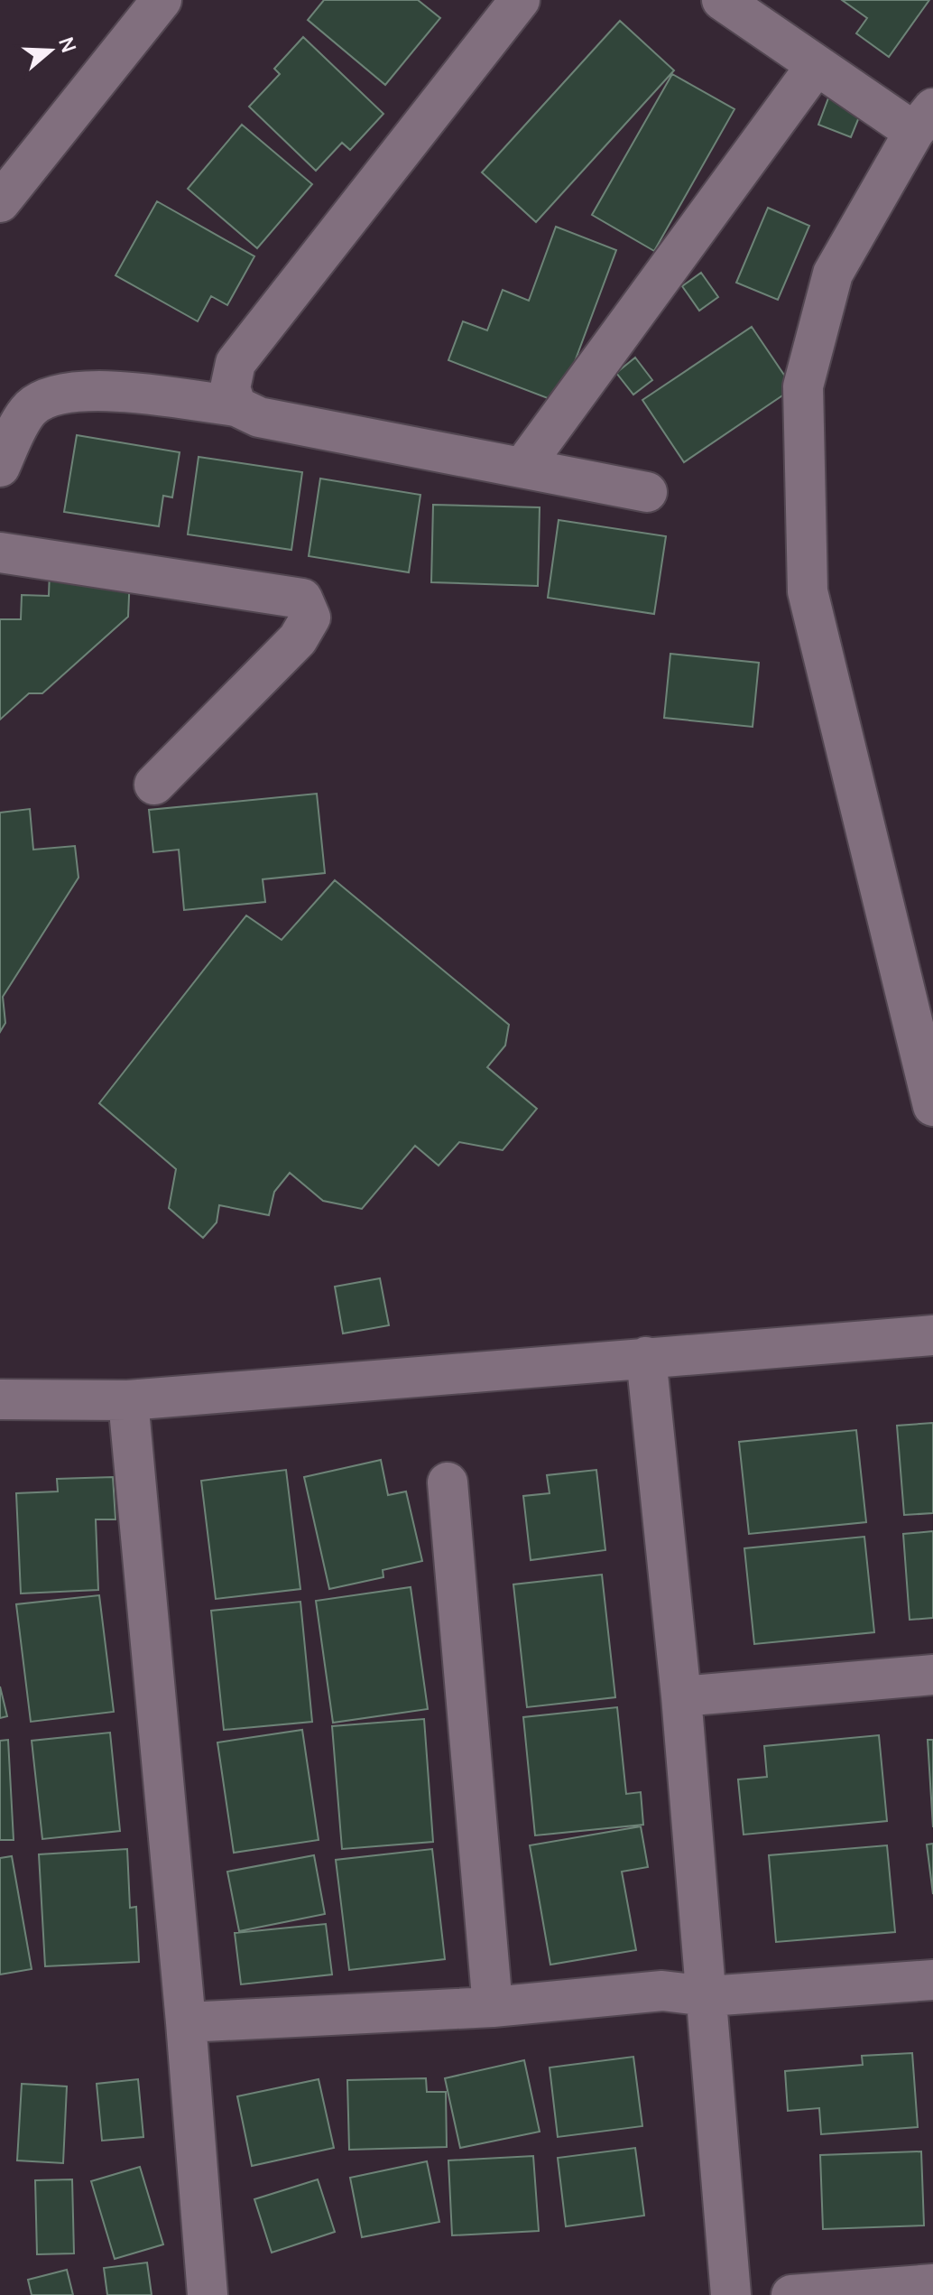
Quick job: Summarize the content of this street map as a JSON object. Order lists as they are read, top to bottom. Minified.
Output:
{"north":"right"}
